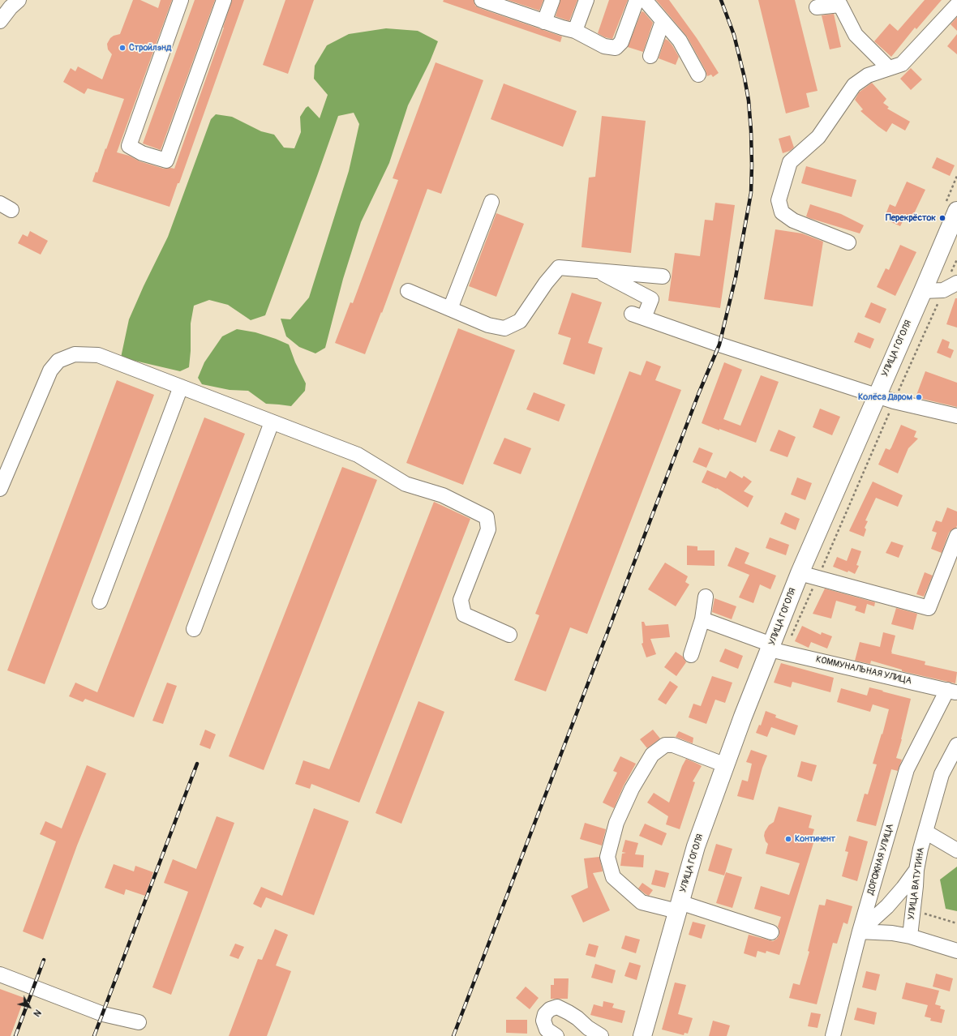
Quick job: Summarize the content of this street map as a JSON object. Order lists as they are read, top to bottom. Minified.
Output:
{"streets":{"main road":["УЛИЦА ГОГОЛЯ"],"street":["КОММУНАЛЬНАЯ УЛИЦА","ДОРОЖНАЯ УЛИЦА","УЛИЦА ВАТУТИНА"]},"crossings":[["УЛИЦА ГОГОЛЯ","КОММУНАЛЬНАЯ УЛИЦА"],["КОММУНАЛЬНАЯ УЛИЦА","ДОРОЖНАЯ УЛИЦА"]],"places":["Стройлэнд","Перекрёсток","Колёса Даром","Континент"],"north":"bottom right"}
